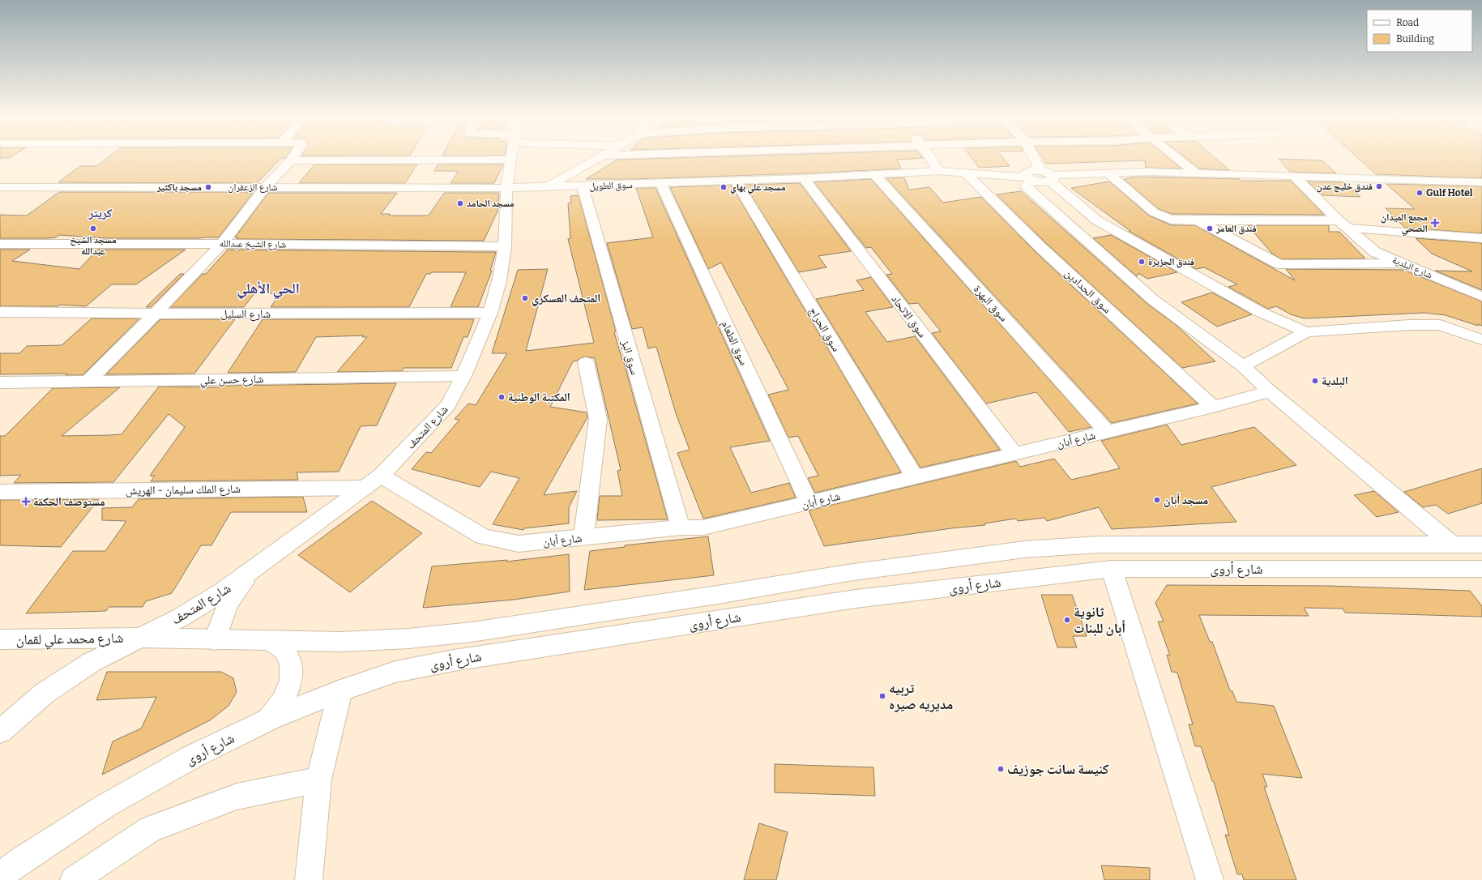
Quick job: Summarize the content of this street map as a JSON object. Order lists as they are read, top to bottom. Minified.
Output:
{"streets":{"street":["سوق الطويل","شارع الزعفران","شارع الشيخ عبدالله","شارع البلدية","سوق الحدادين","سوق البهرة","شارع السليل","سوق الاتحاد","سوق الحراج","سوق الطعام","سوق البز","شارع حسن علي","شارع المتحف","شارع أبان","شارع الملك سليمان - الهريش","شارع أروى","شارع محمد علي لقمان"]},"crossings":[["سوق الطويل","شارع الزعفران"],["سوق الطويل","شارع البلدية"],["سوق الطويل","سوق الحدادين"],["سوق الطويل","سوق البهرة"],["سوق الطويل","سوق الاتحاد"],["سوق الطويل","سوق الحراج"],["سوق الطويل","سوق الطعام"],["سوق الطويل","سوق البز"],["سوق الطويل","شارع المتحف"],["شارع الزعفران","شارع المتحف"],["شارع الشيخ عبدالله","شارع المتحف"],["سوق الحدادين","شارع أبان"],["سوق البهرة","شارع أبان"],["شارع السليل","شارع المتحف"],["سوق الاتحاد","شارع أبان"],["سوق الحراج","شارع أبان"],["سوق الطعام","شارع أبان"],["سوق البز","شارع أبان"],["شارع حسن علي","شارع المتحف"],["شارع المتحف","شارع أبان"],["شارع المتحف","شارع الملك سليمان - الهريش"],["شارع المتحف","شارع أروى"],["شارع المتحف","شارع محمد علي لقمان"],["شارع أروى","شارع محمد علي لقمان"]],"districts":["كريتر","الحي الأهلي"],"places":{"other":["فندق خليج عدن","مسجد باكثير","مسجد علي بهاي","Gulf Hotel","مسجد الحامد","مسجد الشيخ عبدالله","فندق العامر","فندق الجزيرة","المتحف العسكري","البلدية","المكتبة الوطنية","مسجد أبان","ثانوية أبان للبنات","تربيه مديريه صيره","كنيسة سانت جوزيف"],"health":["مجمع الميدان الصحي","مستوصف الحكمة"]},"legend":["Road","Building"]}
